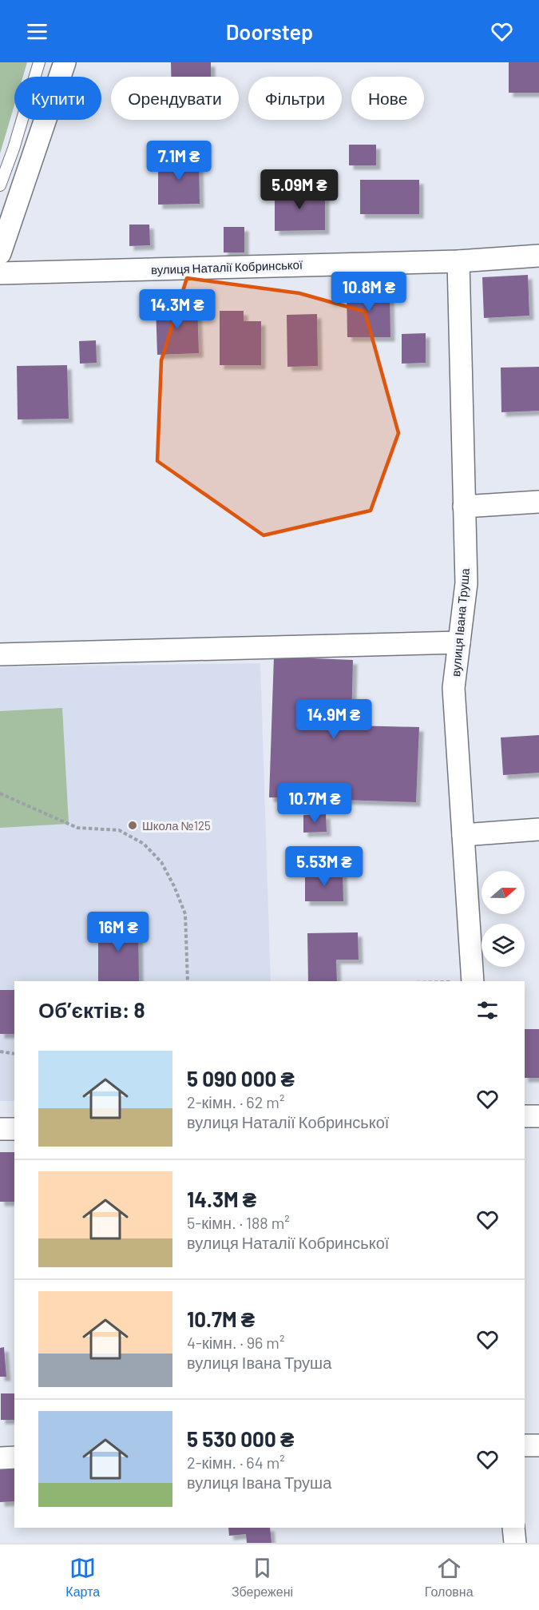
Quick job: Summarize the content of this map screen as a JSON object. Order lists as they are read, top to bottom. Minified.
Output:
{"streets":{"street":["вулиця Наталії Кобринської","вулиця Івана Труша"]},"crossings":[["вулиця Наталії Кобринської","вулиця Івана Труша"]],"places":["Школа №125"],"north":"right","page":{"header":"Doorstep","chip":["Купити","Орендувати","Фільтри","Нове"],"price":["7.1M ₴","5.09M ₴","10.8M ₴","14.3M ₴","14.9M ₴","10.7M ₴","5.53M ₴","16M ₴"],"heading":"Об’єктів: 8","list":[{"name":"5 090 000 ₴","note":"2-кімн. · 62 m² · вулиця Наталії Кобринської"},{"name":"14.3M ₴","note":"5-кімн. · 188 m² · вулиця Наталії Кобринської"},{"name":"10.7M ₴","note":"4-кімн. · 96 m² · вулиця Івана Труша"},{"name":"5 530 000 ₴","note":"2-кімн. · 64 m² · вулиця Івана Труша"}],"tabs":["Карта","Збережені","Головна"]}}
